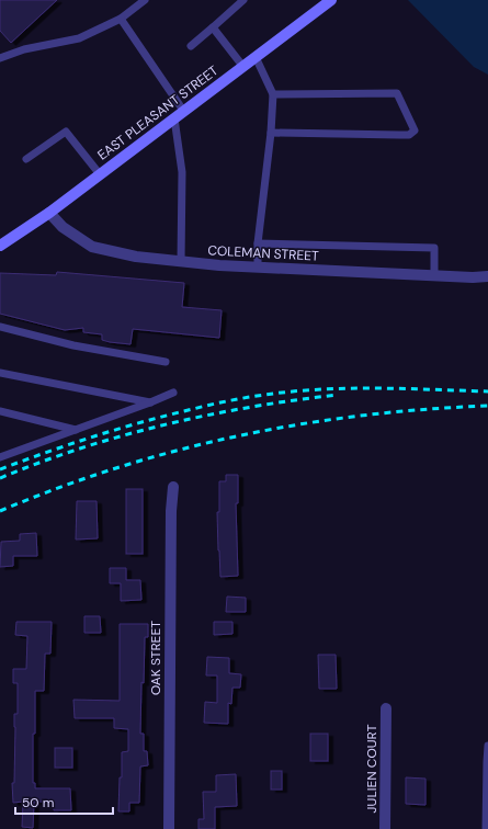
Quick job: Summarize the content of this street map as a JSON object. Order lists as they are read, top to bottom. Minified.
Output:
{"streets":{"main road":["EAST PLEASANT STREET"],"street":["COLEMAN STREET","OAK STREET","JULIEN COURT"]},"crossings":[["EAST PLEASANT STREET","COLEMAN STREET"]],"scale_bar":"50 m"}
